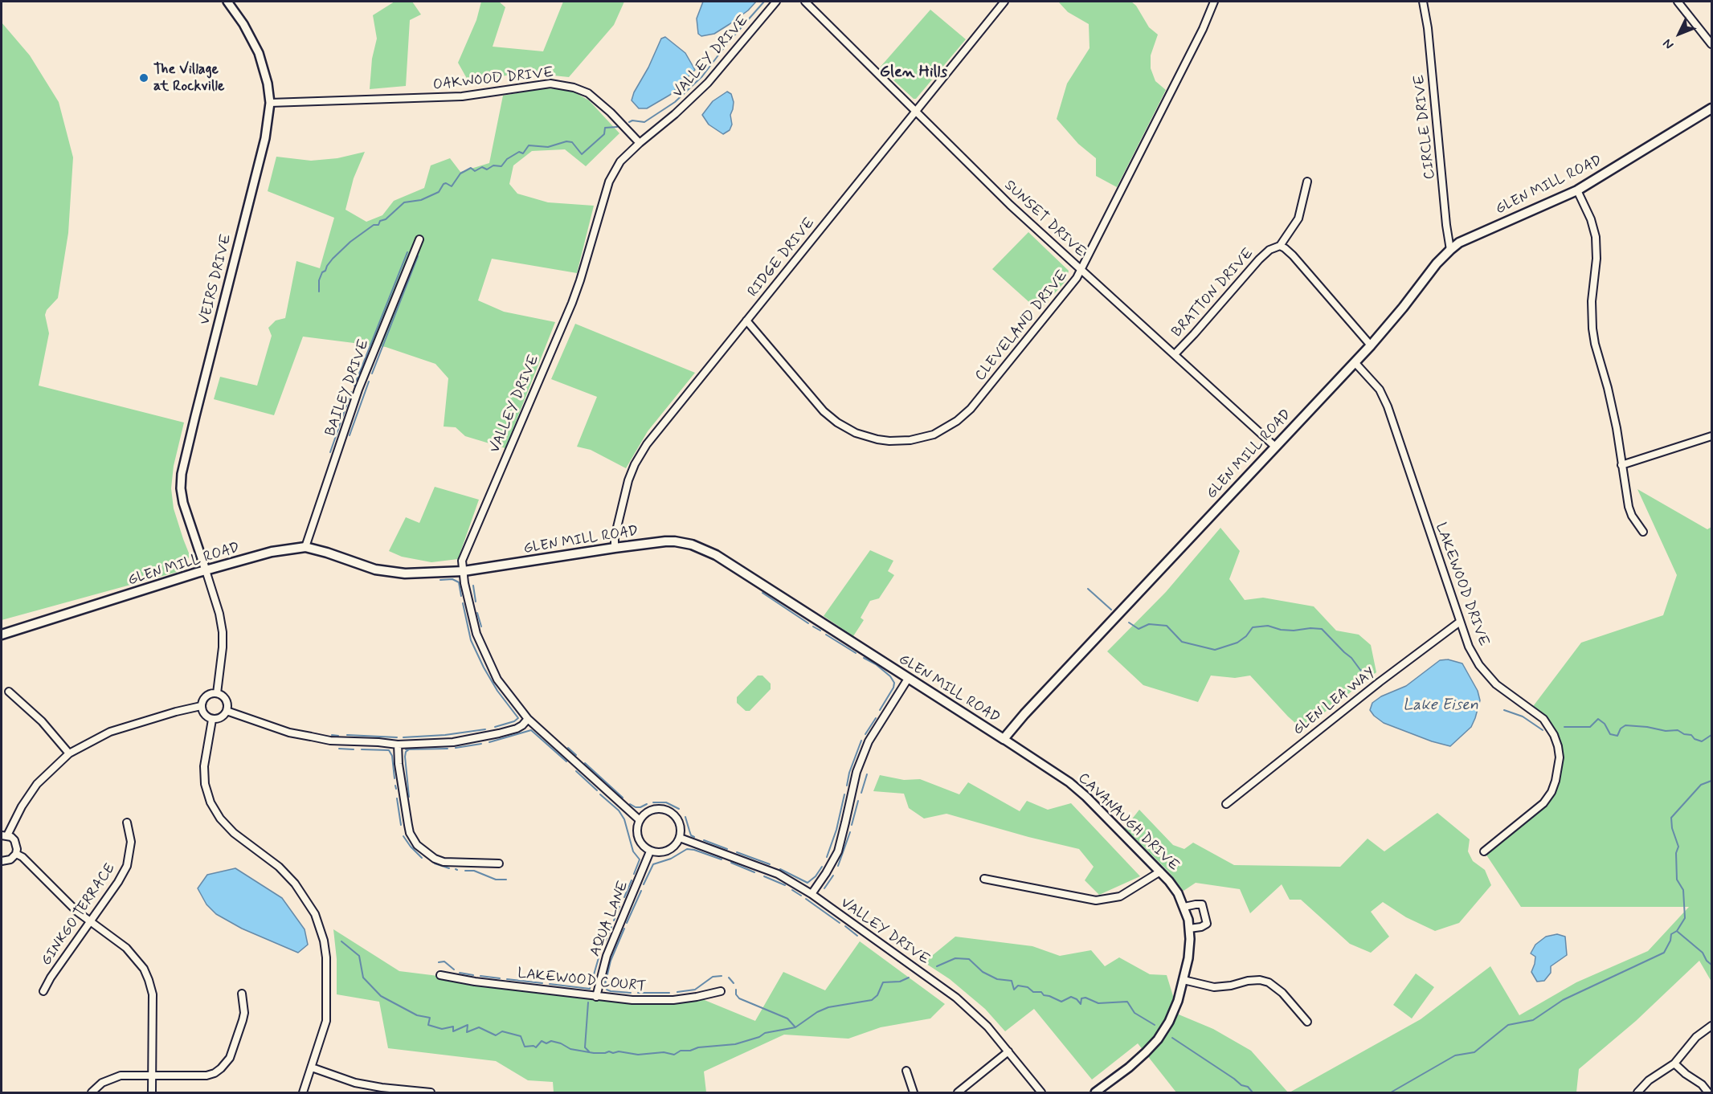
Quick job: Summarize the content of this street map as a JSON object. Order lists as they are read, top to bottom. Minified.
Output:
{"streets":{"main road":["GLEN MILL ROAD"],"street":["VALLEY DRIVE","OAKWOOD DRIVE","CIRCLE DRIVE","SUNSET DRIVE","RIDGE DRIVE","VEIRS DRIVE","BRATTON DRIVE","CLEVELAND DRIVE","BAILEY DRIVE","LAKEWOOD DRIVE","GLEN LEA WAY","CAVANAUGH DRIVE","GINKGO TERRACE","AQUA LANE","LAKEWOOD COURT"]},"crossings":[["VALLEY DRIVE","OAKWOOD DRIVE"],["VALLEY DRIVE","GLEN MILL ROAD"],["VALLEY DRIVE","AQUA LANE"],["OAKWOOD DRIVE","VEIRS DRIVE"],["CIRCLE DRIVE","GLEN MILL ROAD"],["GLEN MILL ROAD","SUNSET DRIVE"],["GLEN MILL ROAD","RIDGE DRIVE"],["GLEN MILL ROAD","VEIRS DRIVE"],["GLEN MILL ROAD","BAILEY DRIVE"],["GLEN MILL ROAD","LAKEWOOD DRIVE"],["GLEN MILL ROAD","CAVANAUGH DRIVE"],["SUNSET DRIVE","RIDGE DRIVE"],["SUNSET DRIVE","BRATTON DRIVE"],["SUNSET DRIVE","CLEVELAND DRIVE"],["RIDGE DRIVE","CLEVELAND DRIVE"],["LAKEWOOD DRIVE","GLEN LEA WAY"],["AQUA LANE","LAKEWOOD COURT"]],"districts":["Glen Hills"],"water":["Lake Eisen"],"places":["The Village at Rockville"],"north":"bottom left"}
